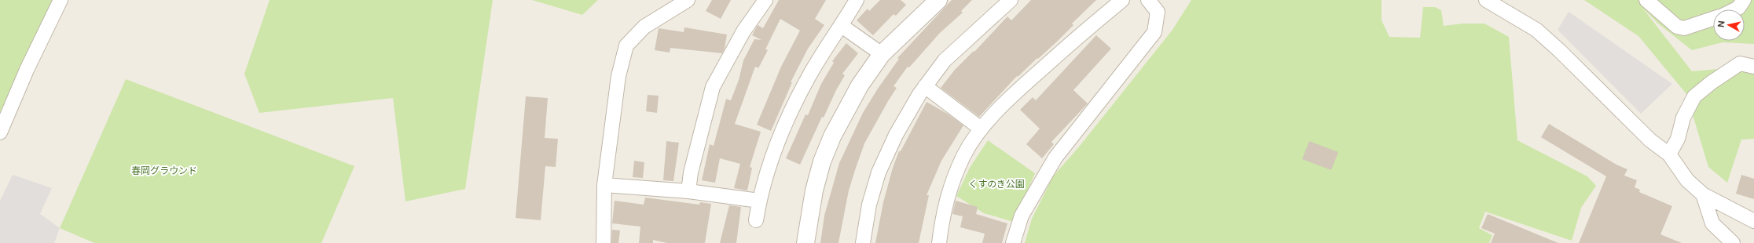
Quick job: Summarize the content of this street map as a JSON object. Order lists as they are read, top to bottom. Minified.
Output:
{"parks":["春岡グラウンド","くすのき公園"],"north":"left"}
